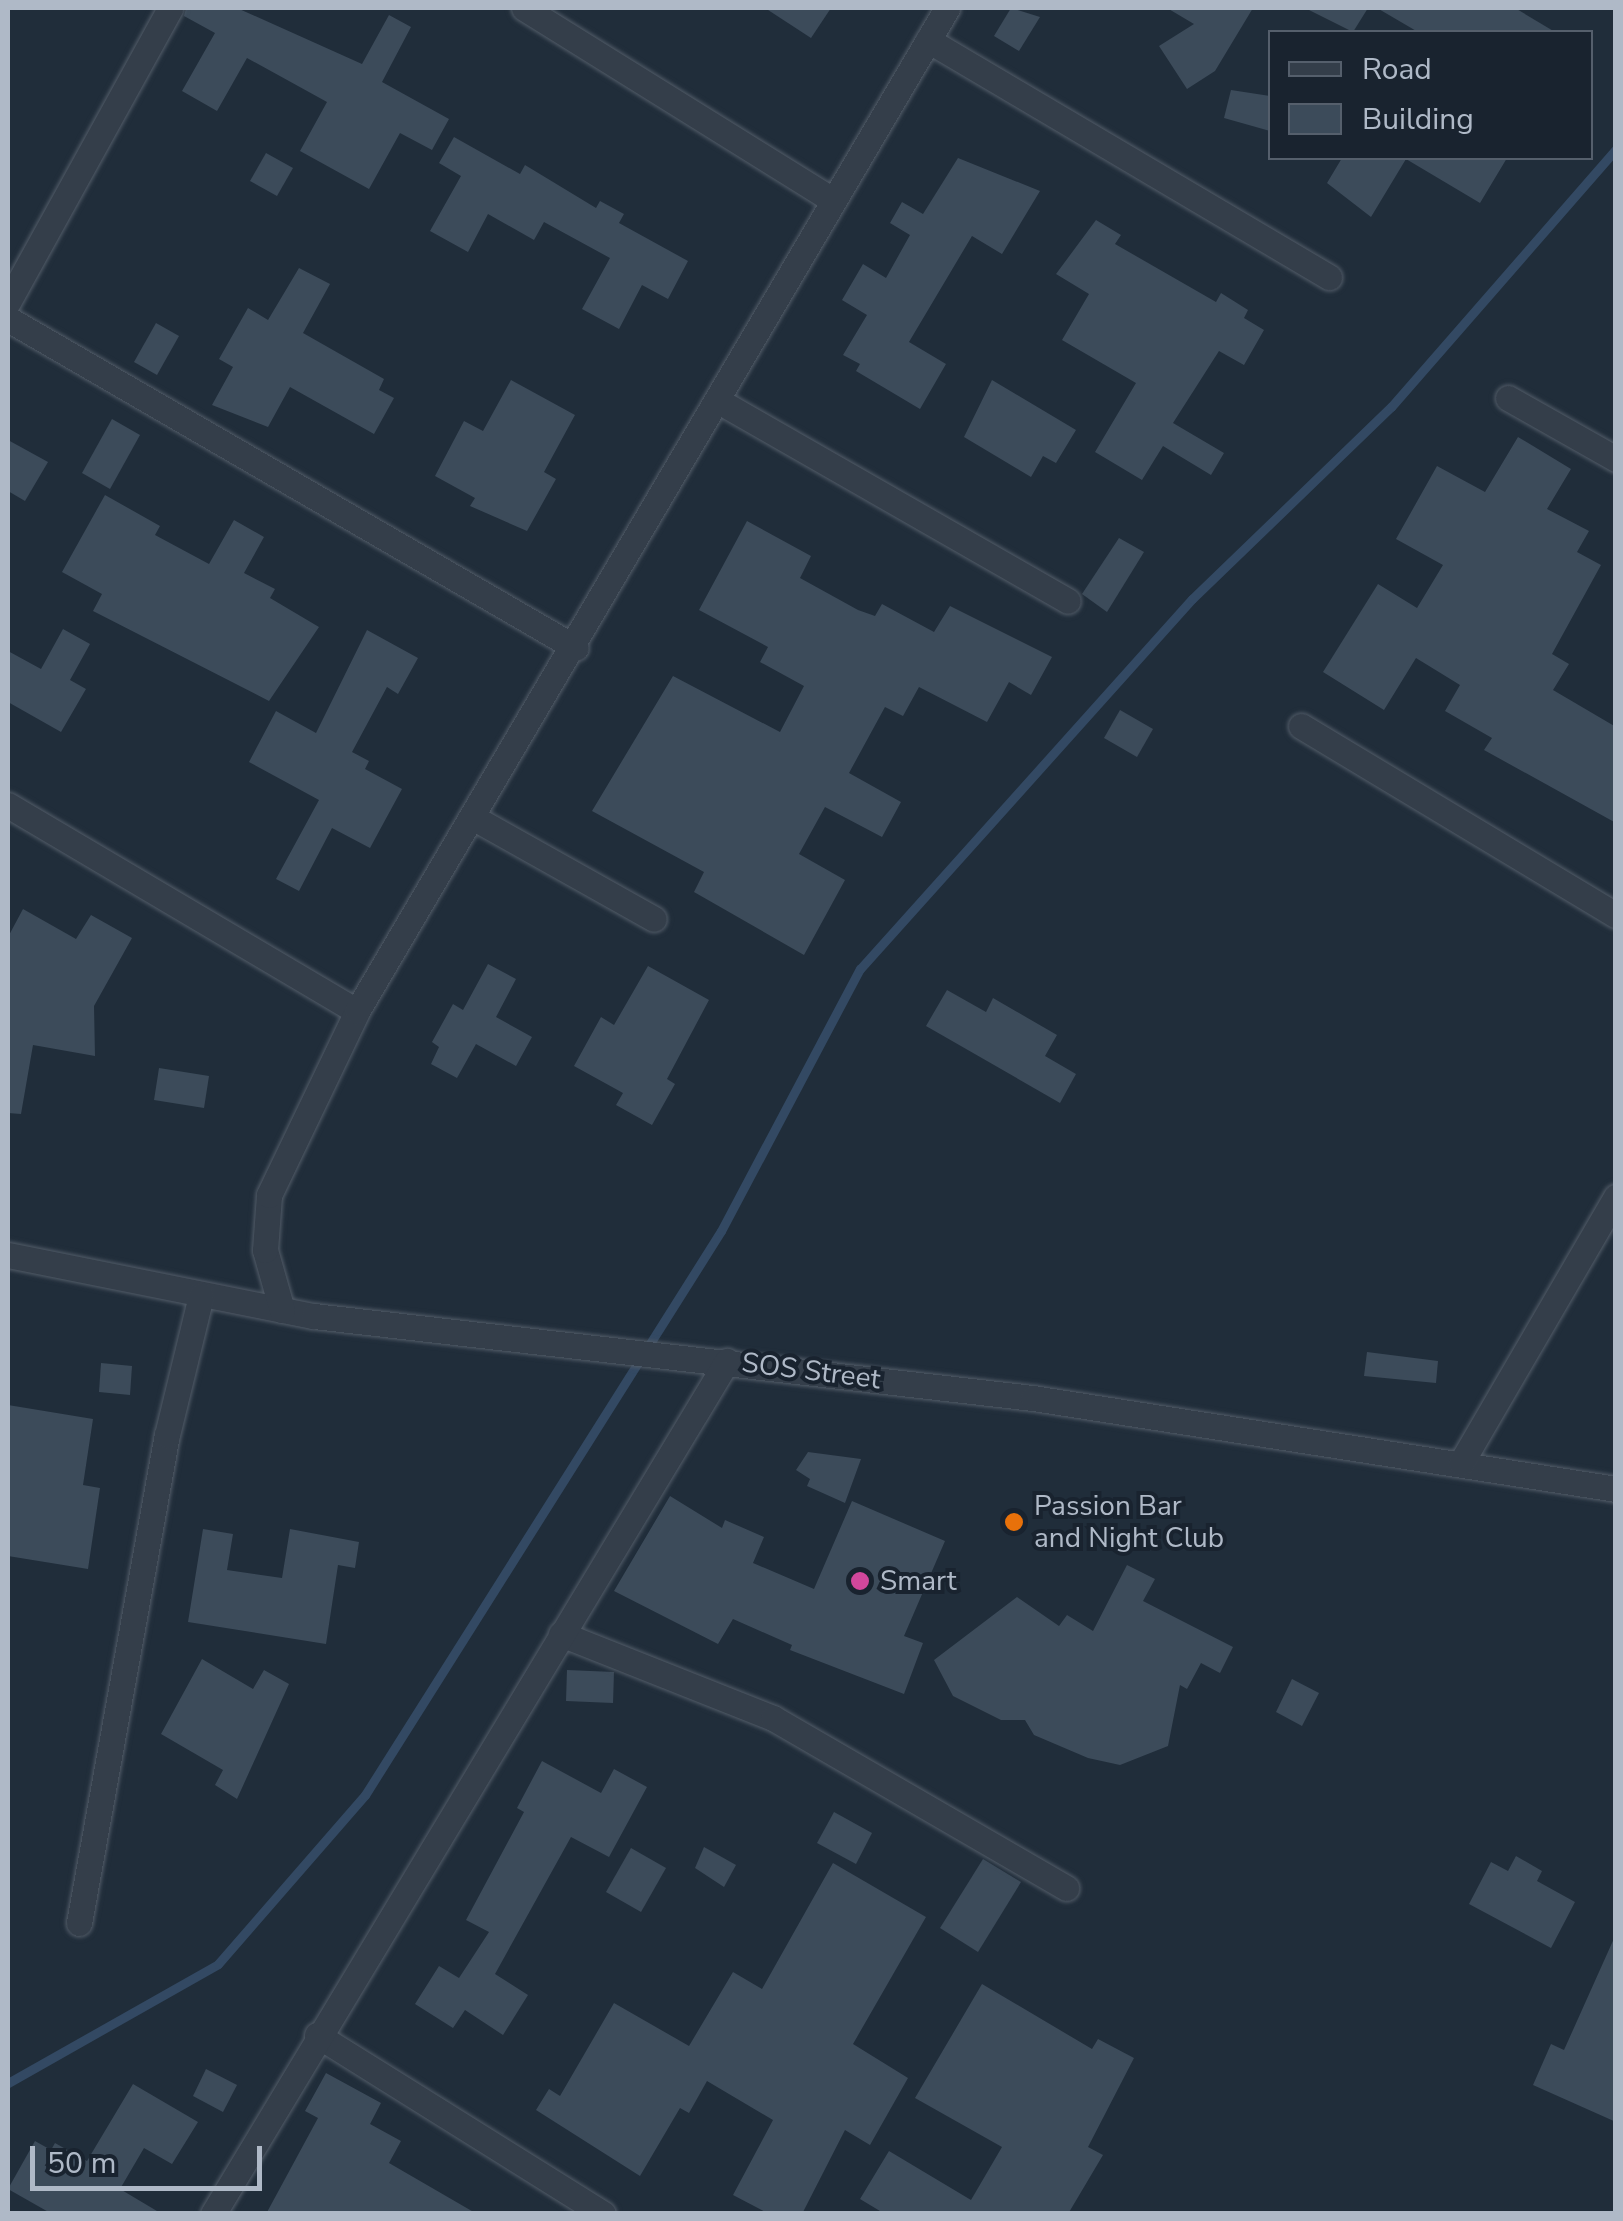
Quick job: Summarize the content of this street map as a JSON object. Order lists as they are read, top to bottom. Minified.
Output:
{"streets":{"street":["SOS Street"]},"places":["Passion Bar and Night Club","Smart"],"legend":["Road","Building"],"scale_bar":"50 m"}
